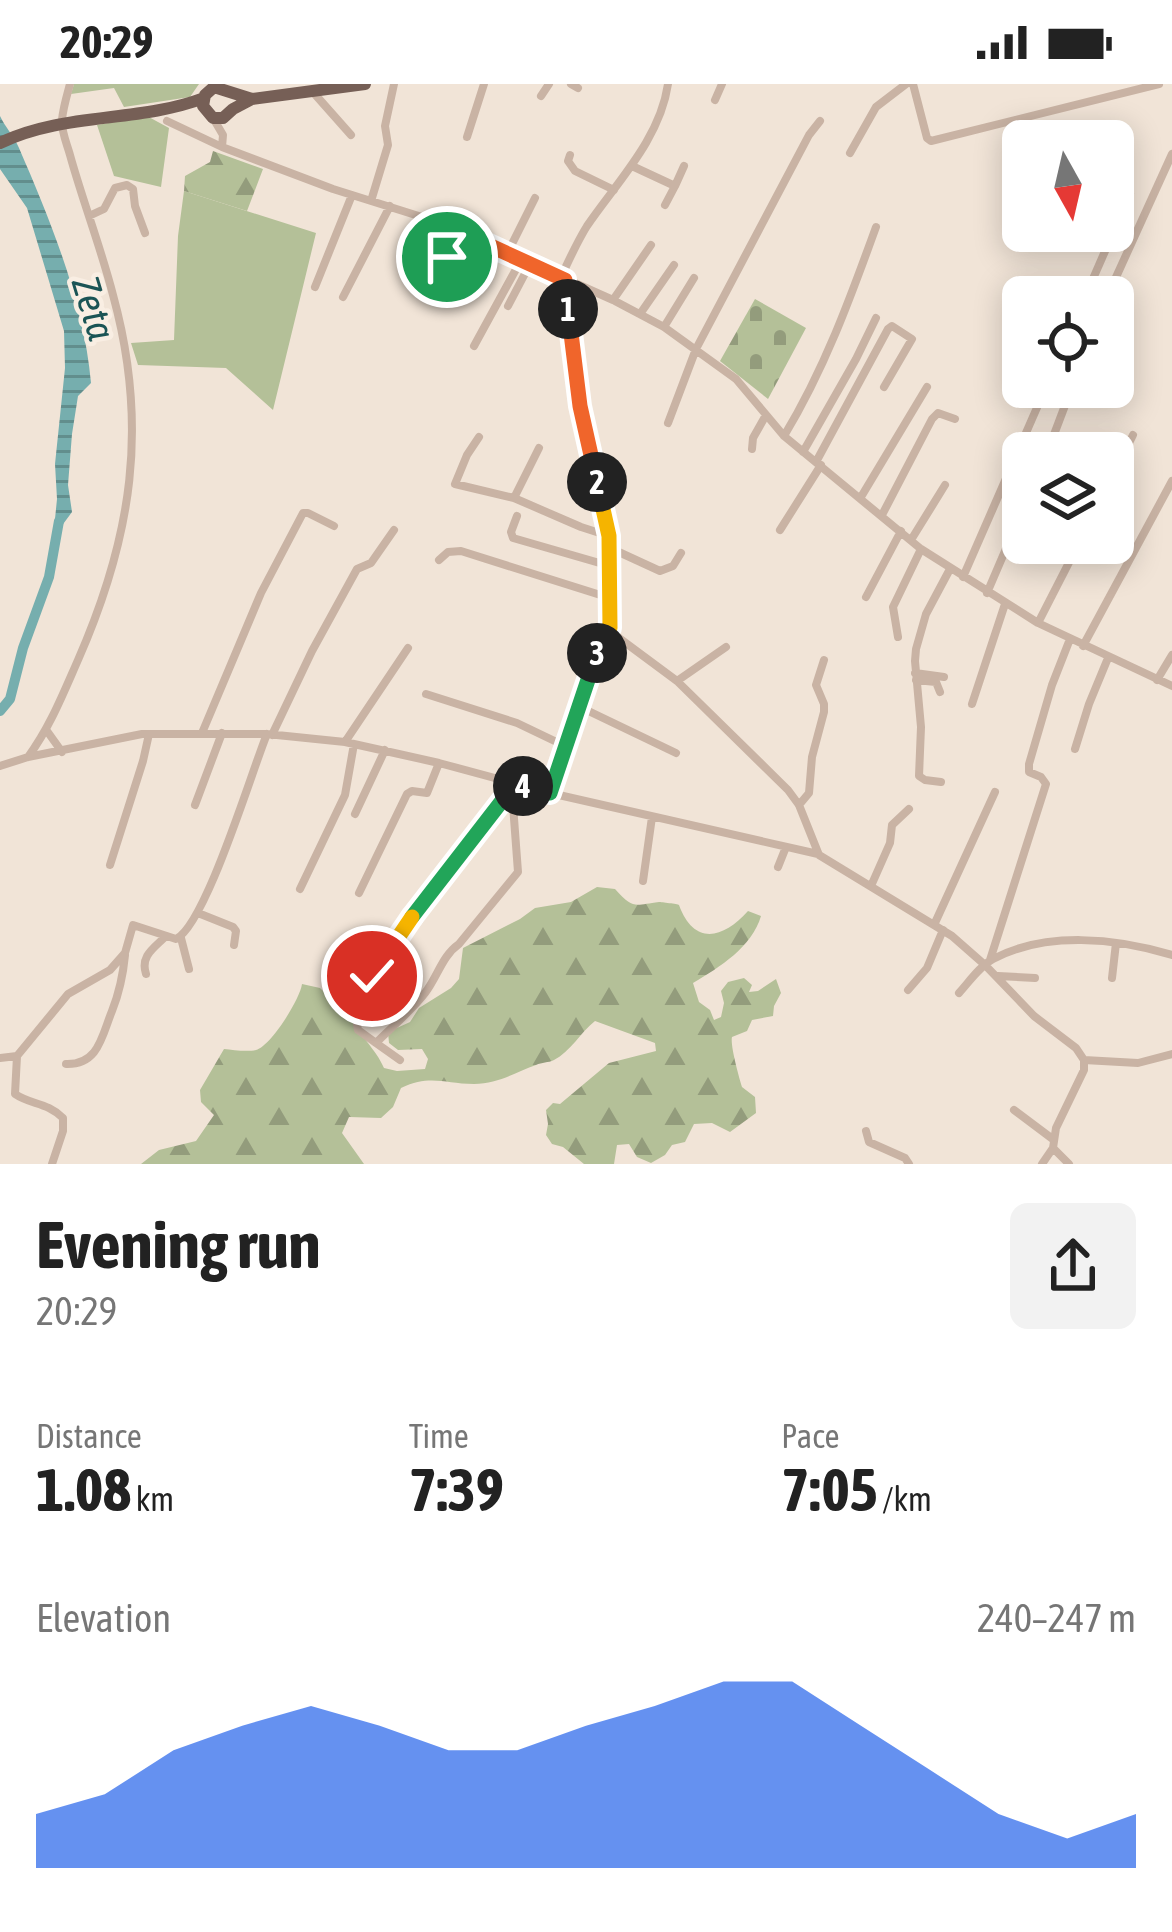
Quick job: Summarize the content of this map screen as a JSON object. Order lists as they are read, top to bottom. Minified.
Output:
{"water":["Zeta"],"north":"bottom","page":{"status":"20:29","pins":["1","2","3","4"],"heading":["Evening run","20:29"],"stats":[["Distance","1.08 km"],["Time","7:39"],["Pace","7:05 /km"]],"chart":["Elevation","240–247 m"]}}
